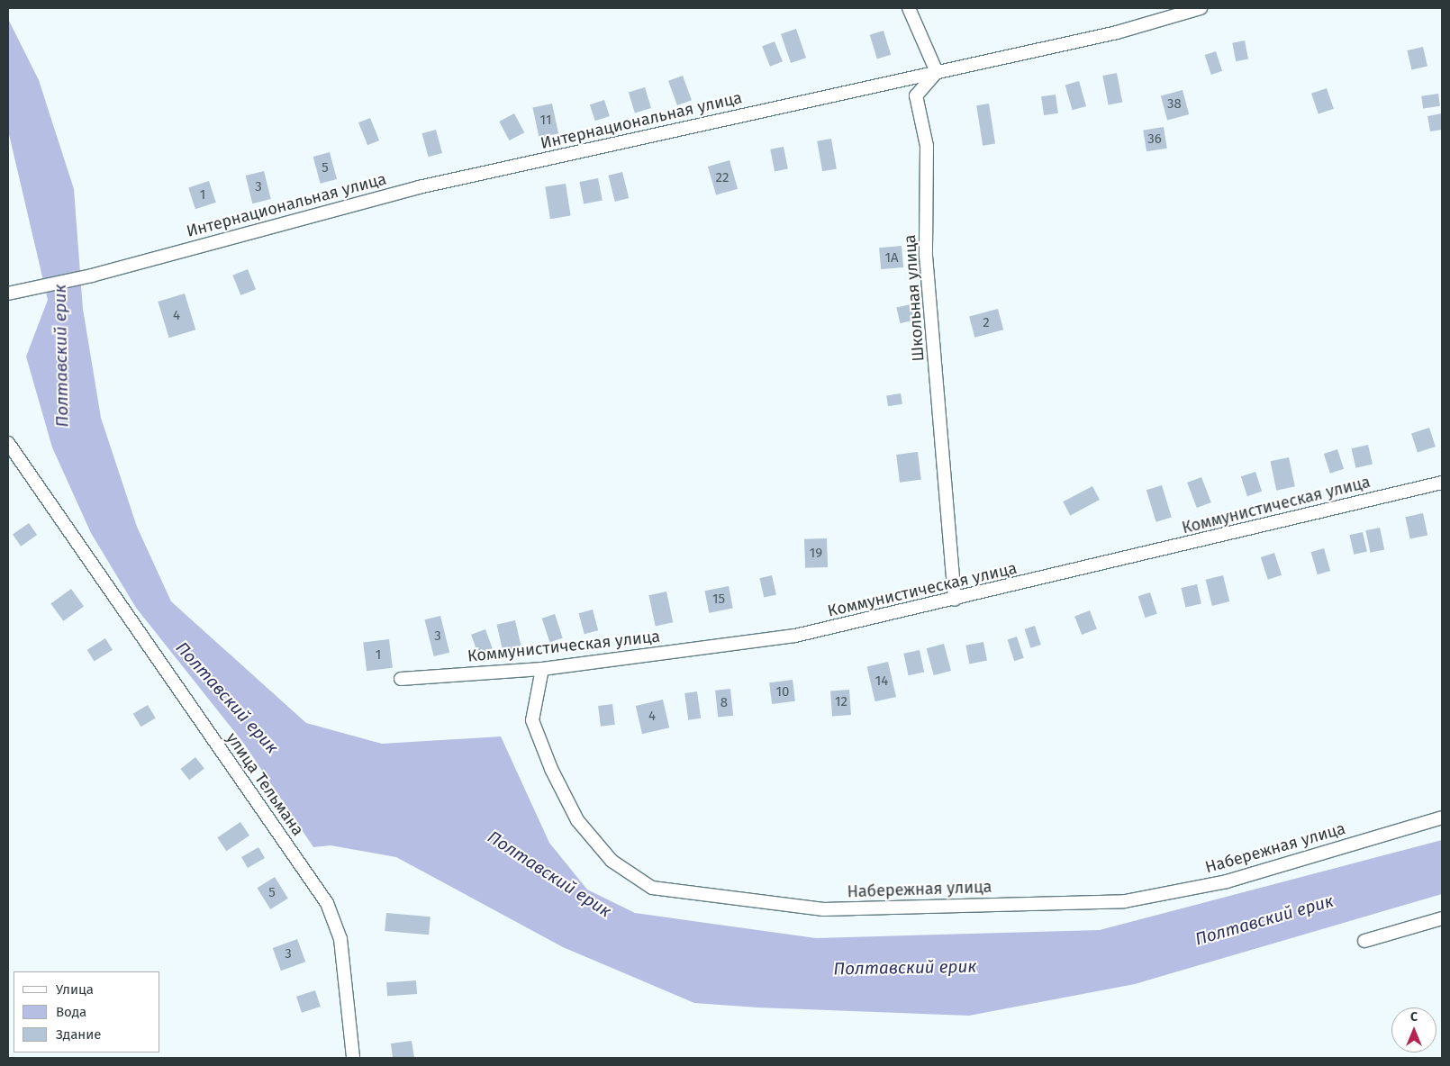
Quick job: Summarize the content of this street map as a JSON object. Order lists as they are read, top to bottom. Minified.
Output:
{"streets":{"street":["Интернациональная улица","Школьная улица","Коммунистическая улица","улица Тельмана","Набережная улица"]},"crossings":[["Интернациональная улица","Школьная улица"],["Школьная улица","Коммунистическая улица"],["Коммунистическая улица","Набережная улица"]],"water":["Полтавский ерик"],"house_numbers":["38","11","36","5","22","3","1","1А","4","2","19","15","3","1","14","10","12","8","4","5","3"],"legend":["Улица","Вода","Здание"],"north":"top"}
